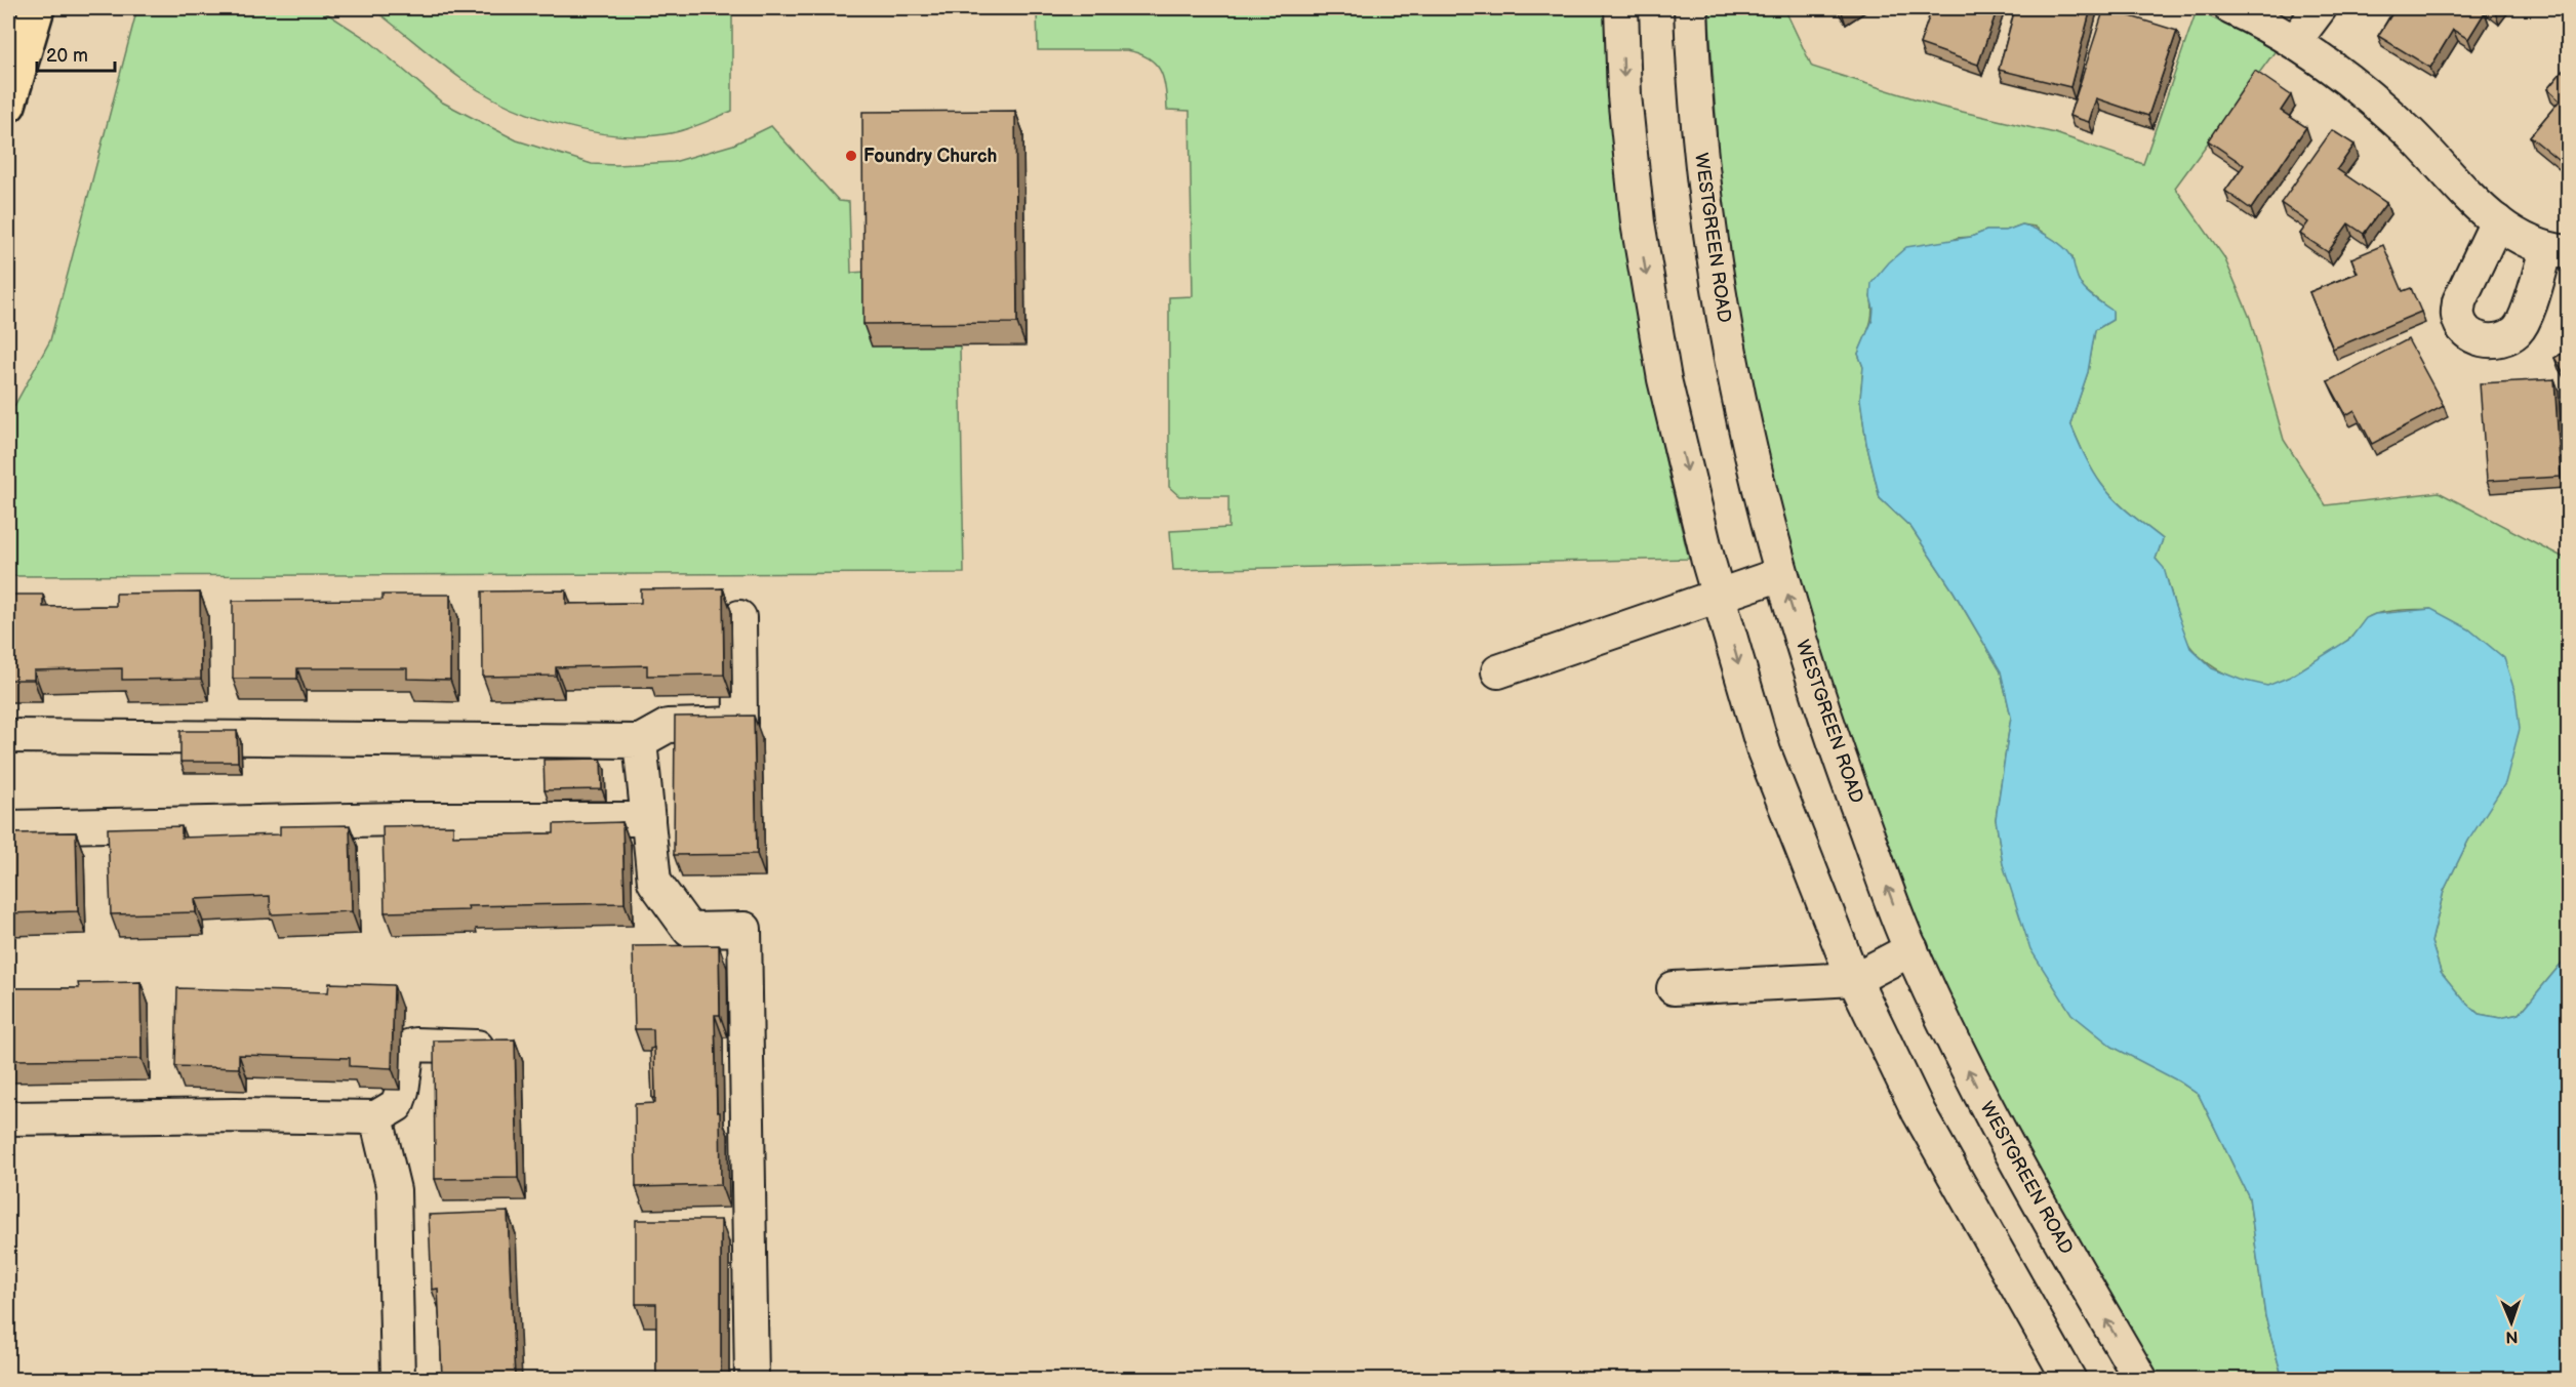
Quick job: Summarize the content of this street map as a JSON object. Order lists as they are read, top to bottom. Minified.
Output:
{"streets":{"street":["WESTGREEN ROAD"]},"places":["Foundry Church"],"scale_bar":"20 m","north":"bottom"}
